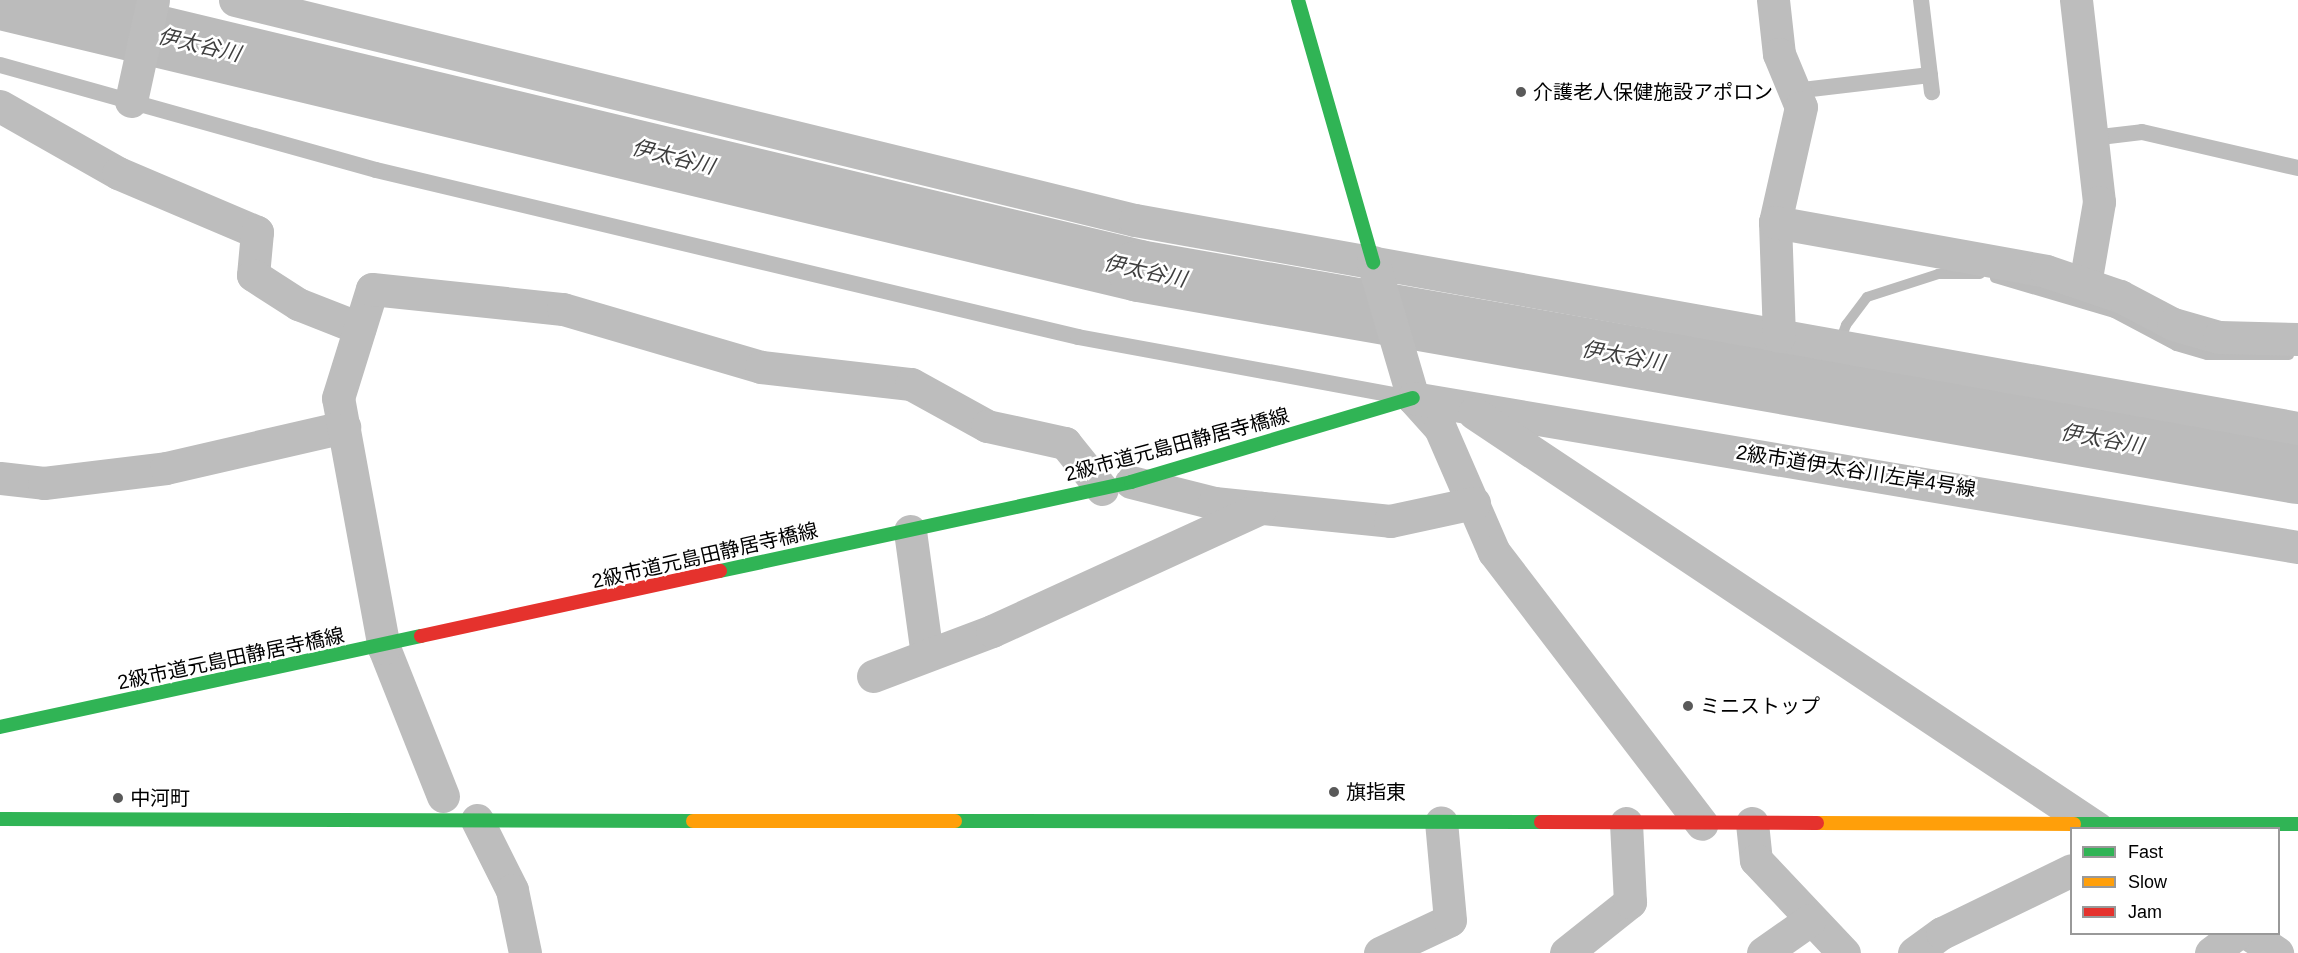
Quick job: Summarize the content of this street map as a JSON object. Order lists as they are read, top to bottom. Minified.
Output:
{"streets":{"street":["2級市道元島田静居寺橋線","2級市道伊太谷川左岸4号線"]},"crossings":[["2級市道元島田静居寺橋線","2級市道伊太谷川左岸4号線"]],"water":["伊太谷川"],"places":["介護老人保健施設アポロン","ミニストップ","旗指東","中河町"],"legend":["Fast","Slow","Jam"]}
